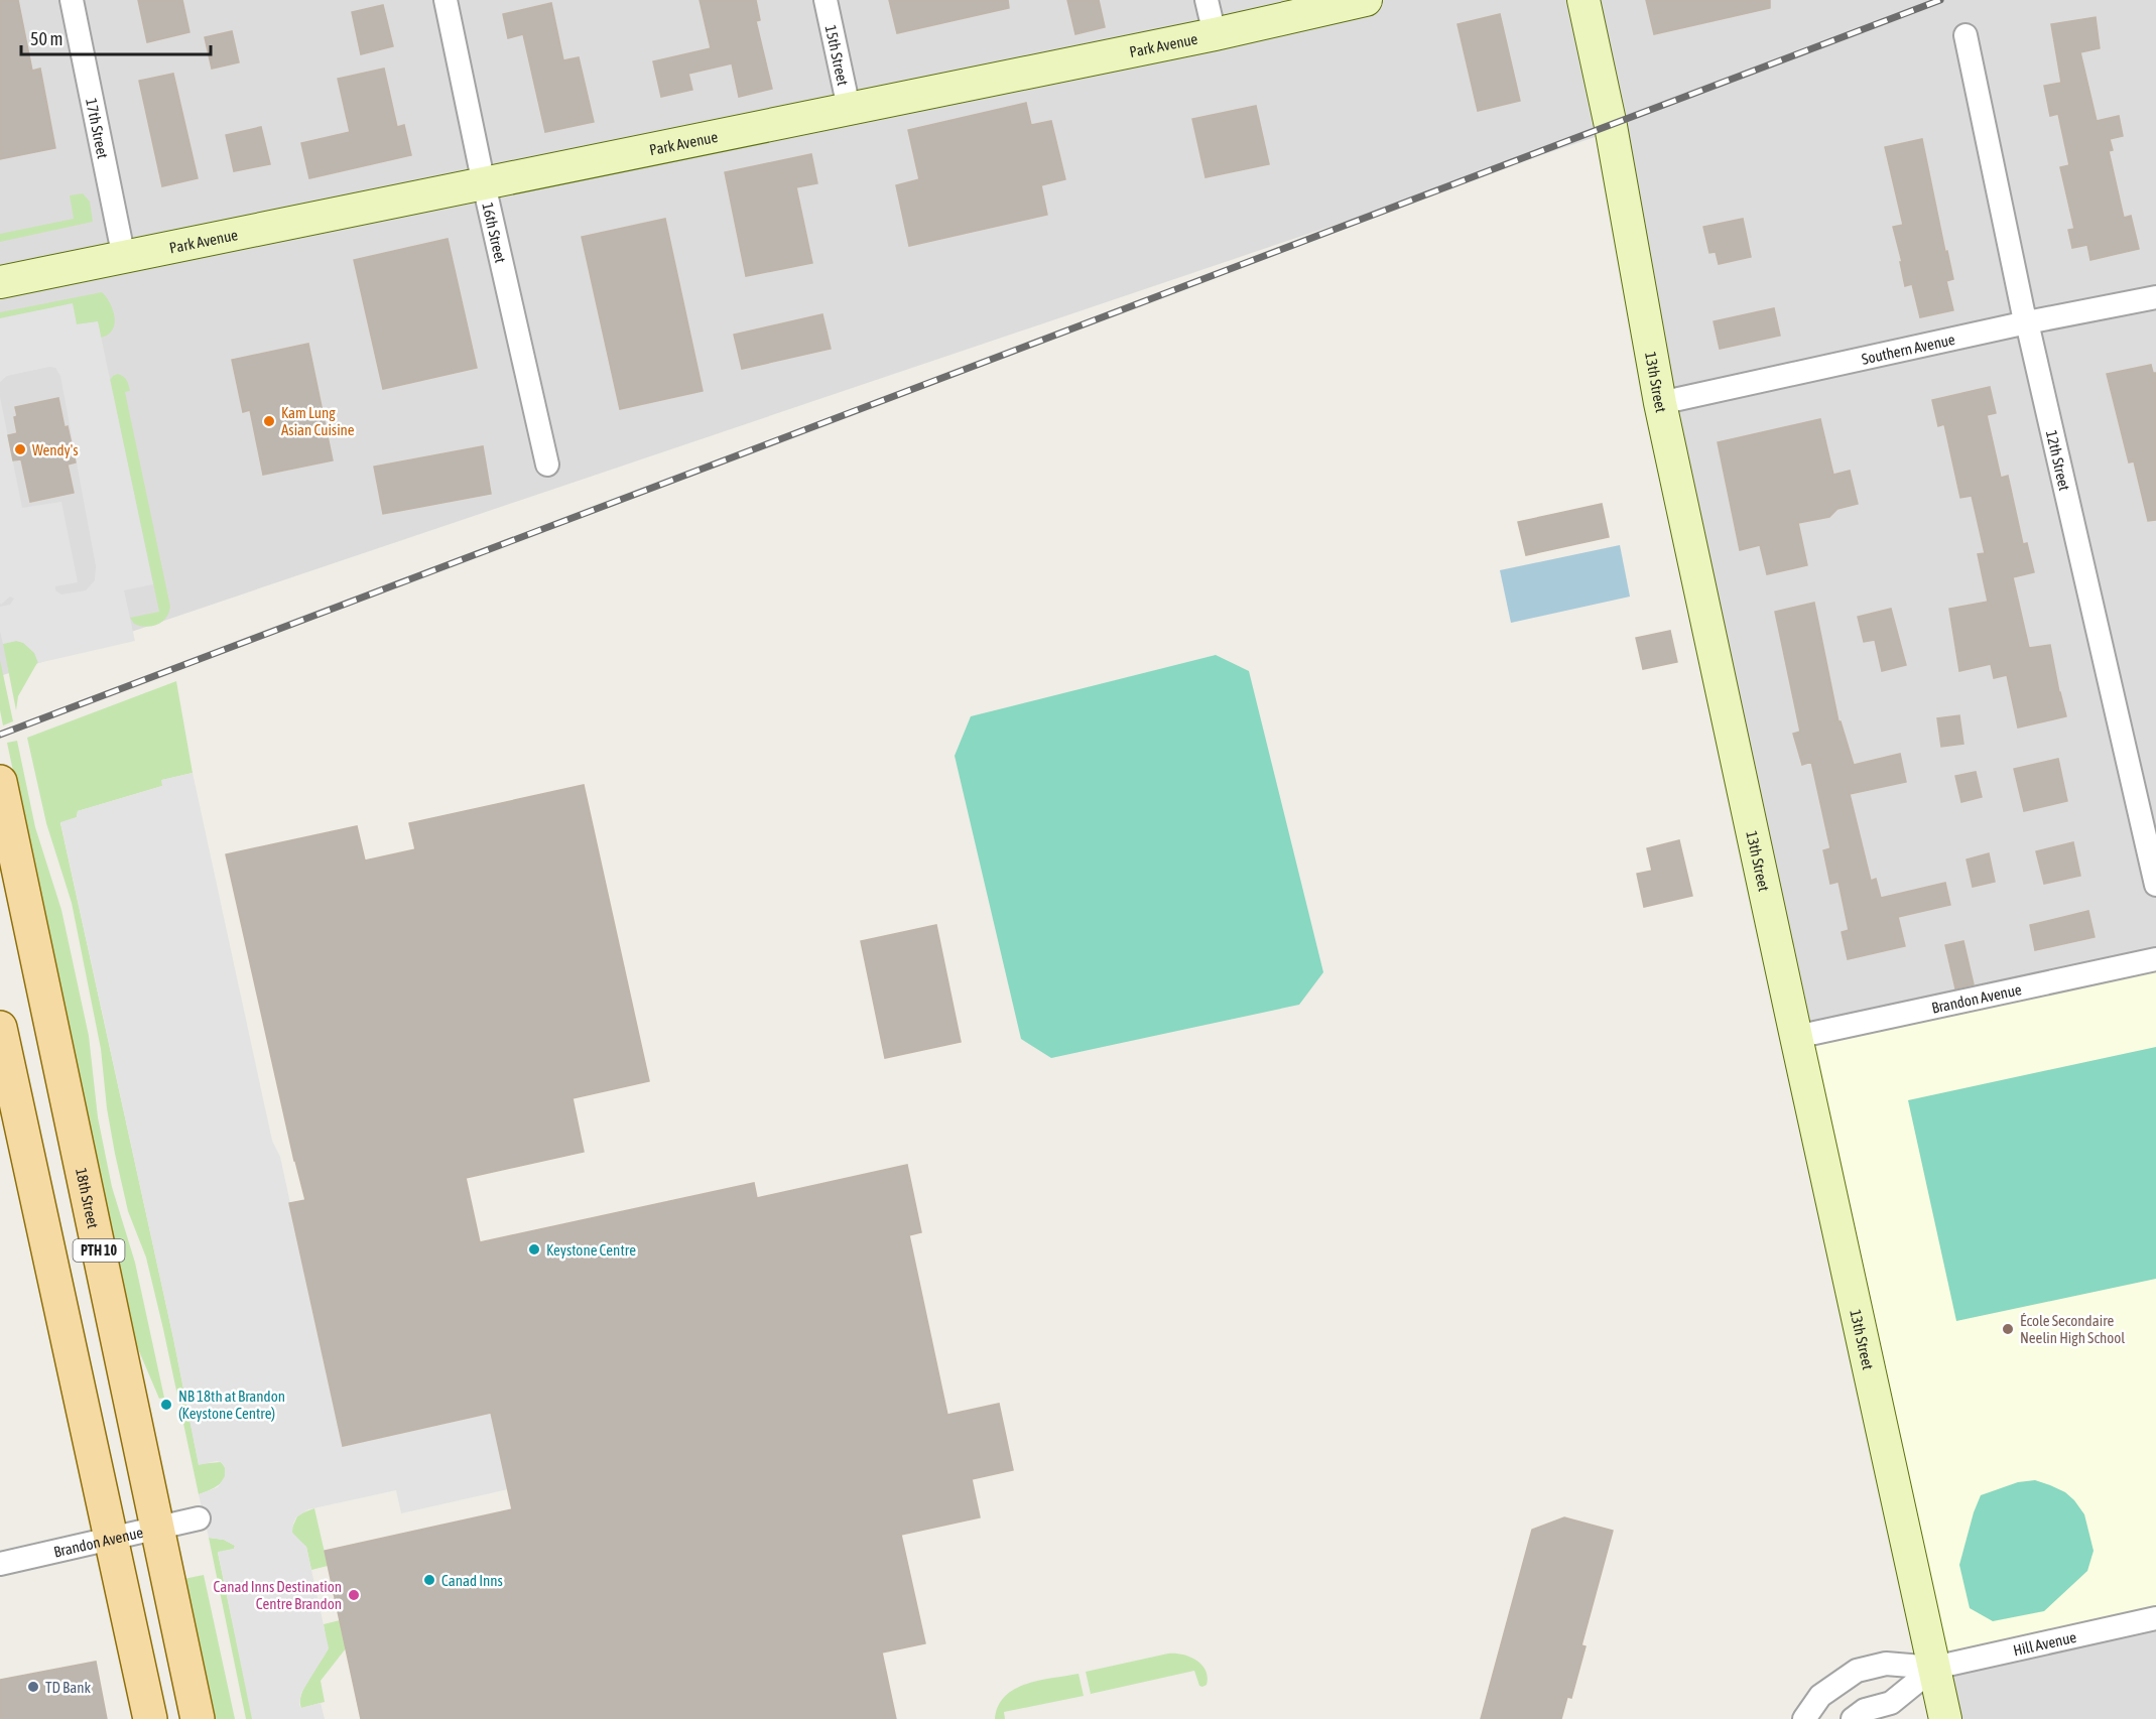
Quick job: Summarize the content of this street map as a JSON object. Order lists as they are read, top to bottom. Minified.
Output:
{"streets":{"main road":["18th Street","PTH 10"],"street":["Park Avenue","15th Street","17th Street","16th Street","Southern Avenue","13th Street","12th Street","Brandon Avenue","Hill Avenue"]},"crossings":[["Park Avenue","15th Street"],["Park Avenue","17th Street"],["Park Avenue","16th Street"],["Southern Avenue","13th Street"],["Southern Avenue","12th Street"],["13th Street","Brandon Avenue"],["13th Street","Hill Avenue"],["Brandon Avenue","18th Street"],["Brandon Avenue","PTH 10"]],"places":["Kam Lung Asian Cuisine","Wendy's","Keystone Centre","École Secondaire Neelin High School","NB 18th at Brandon (Keystone Centre)","Canad Inns","Canad Inns Destination Centre Brandon","TD Bank"],"scale_bar":"50 m"}
